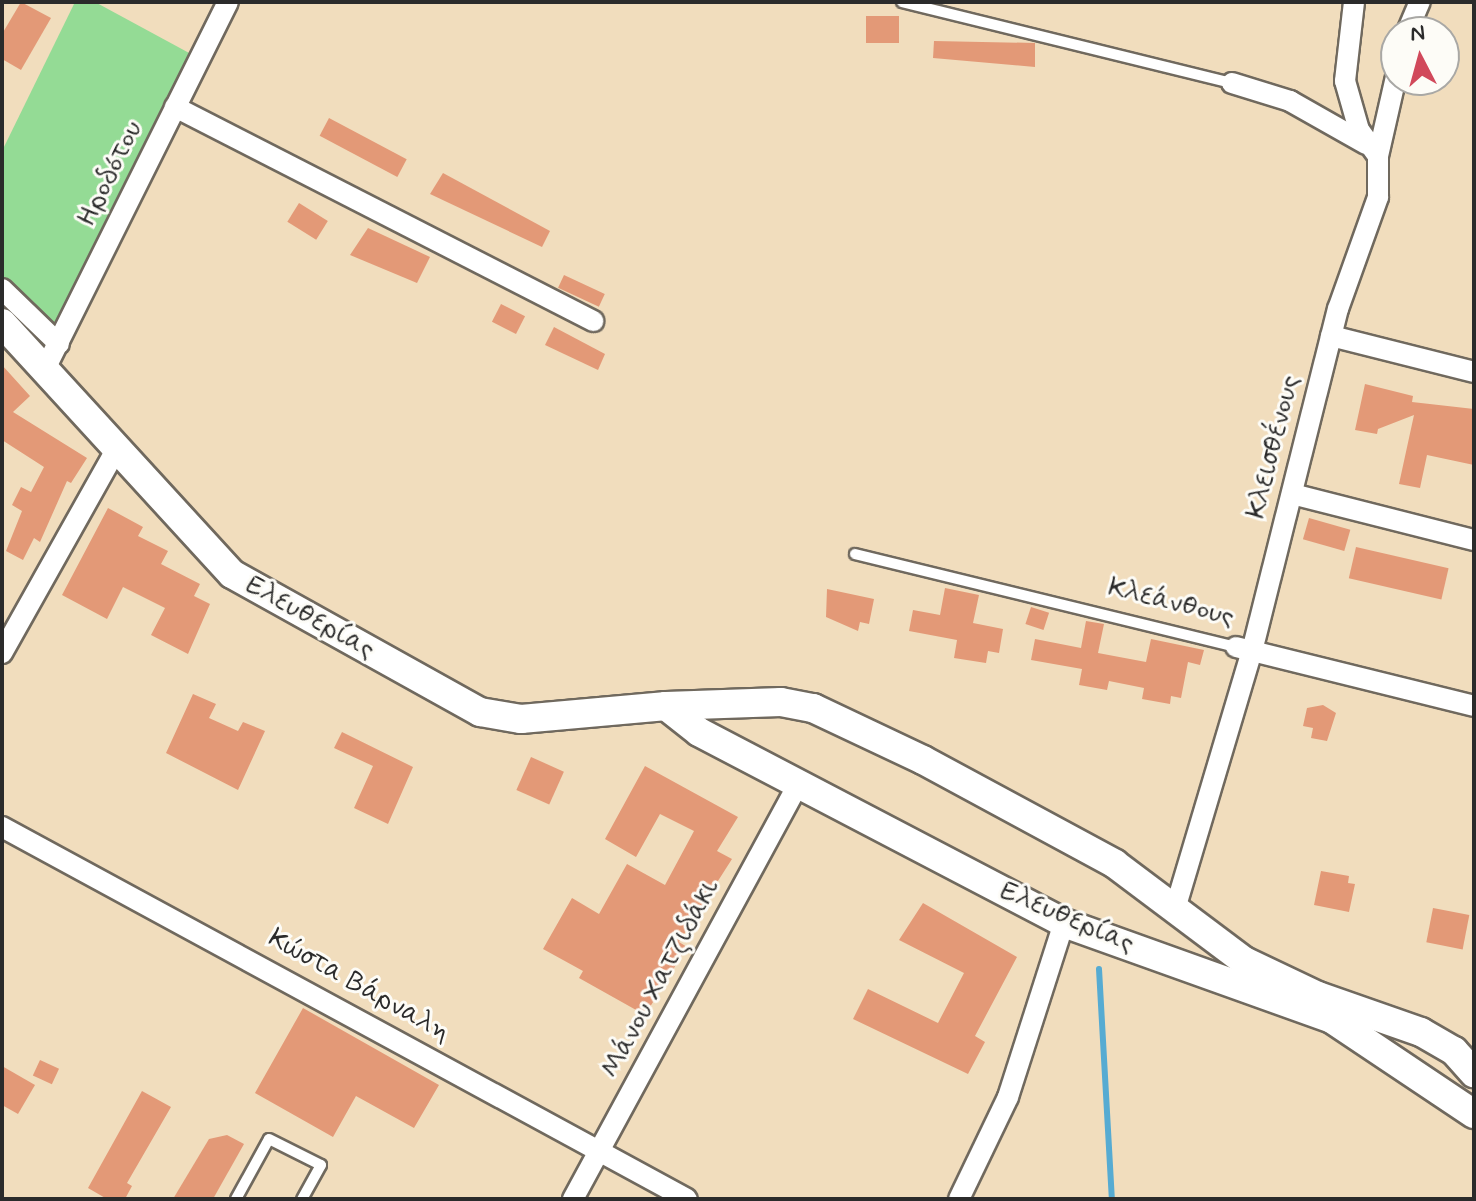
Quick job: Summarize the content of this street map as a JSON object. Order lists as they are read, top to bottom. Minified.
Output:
{"streets":{"street":["Ηροδότου","Κλεισθένους","Κλεάνθους","Ελευθερίας","Μάνου Χατζιδάκι","Κώστα Βάρναλη"]},"crossings":[["Ηροδότου","Ελευθερίας"],["Κλεισθένους","Κλεάνθους"],["Κλεισθένους","Ελευθερίας"],["Ελευθερίας","Μάνου Χατζιδάκι"],["Μάνου Χατζιδάκι","Κώστα Βάρναλη"]],"north":"top"}
